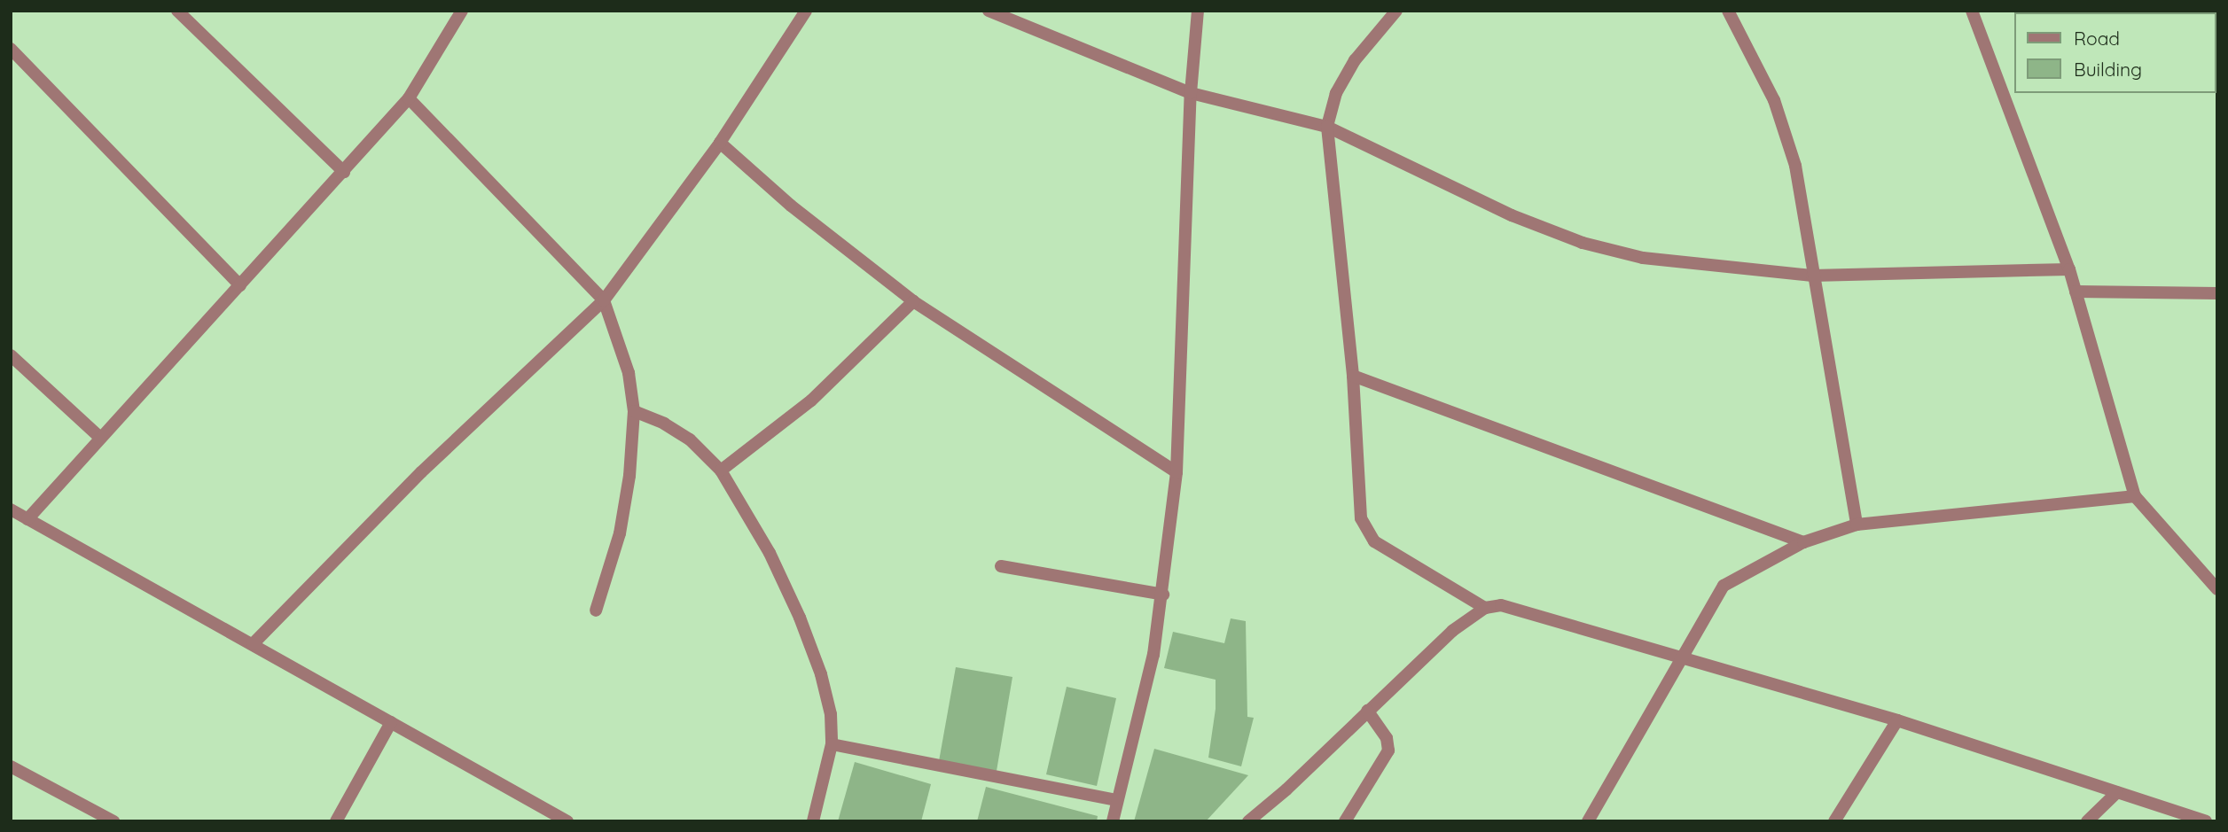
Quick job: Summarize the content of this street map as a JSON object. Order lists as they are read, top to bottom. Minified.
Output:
{"legend":["Road","Building"]}
